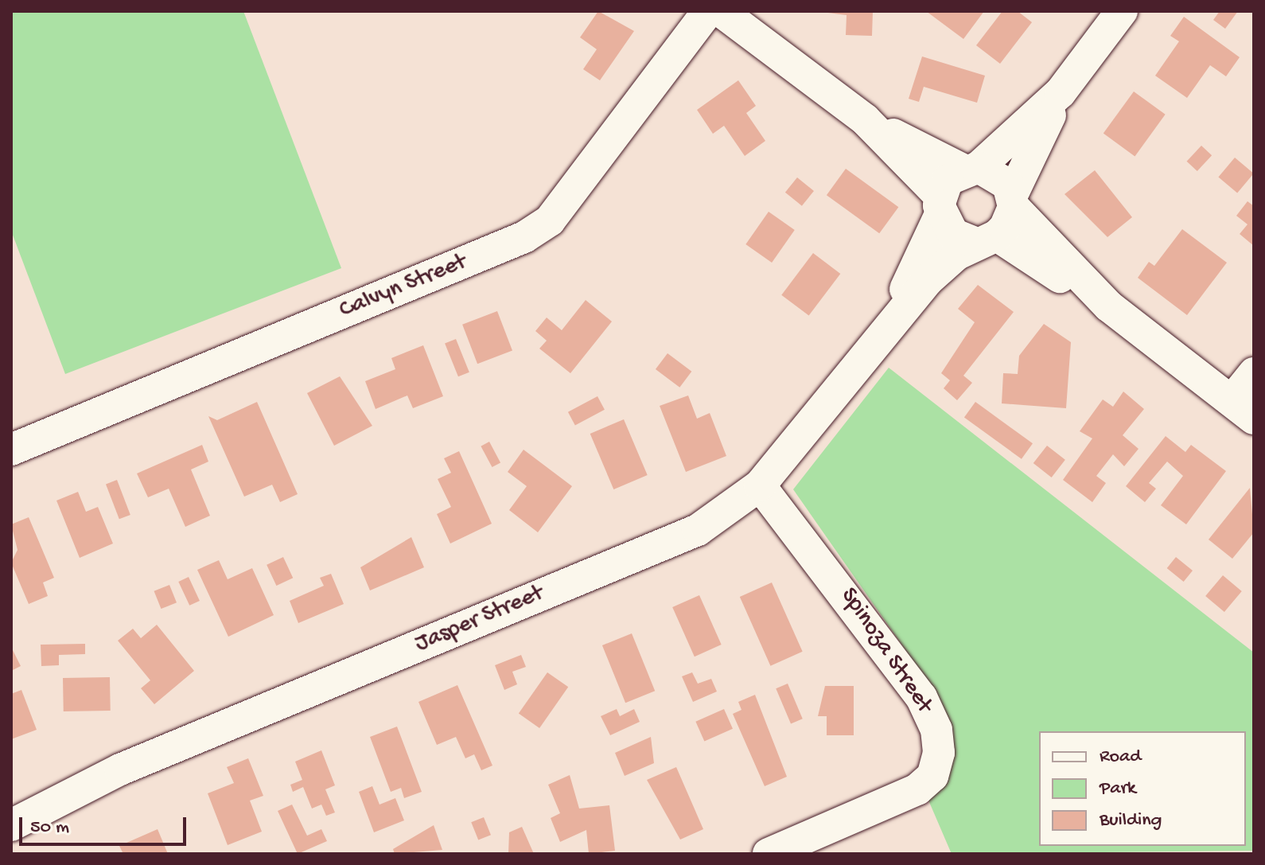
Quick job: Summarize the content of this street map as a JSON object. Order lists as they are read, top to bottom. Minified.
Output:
{"streets":{"street":["Calvyn Street","Jasper Street","Spinoza Street"]},"crossings":[["Jasper Street","Spinoza Street"]],"legend":["Road","Park","Building"],"scale_bar":"50 m"}
